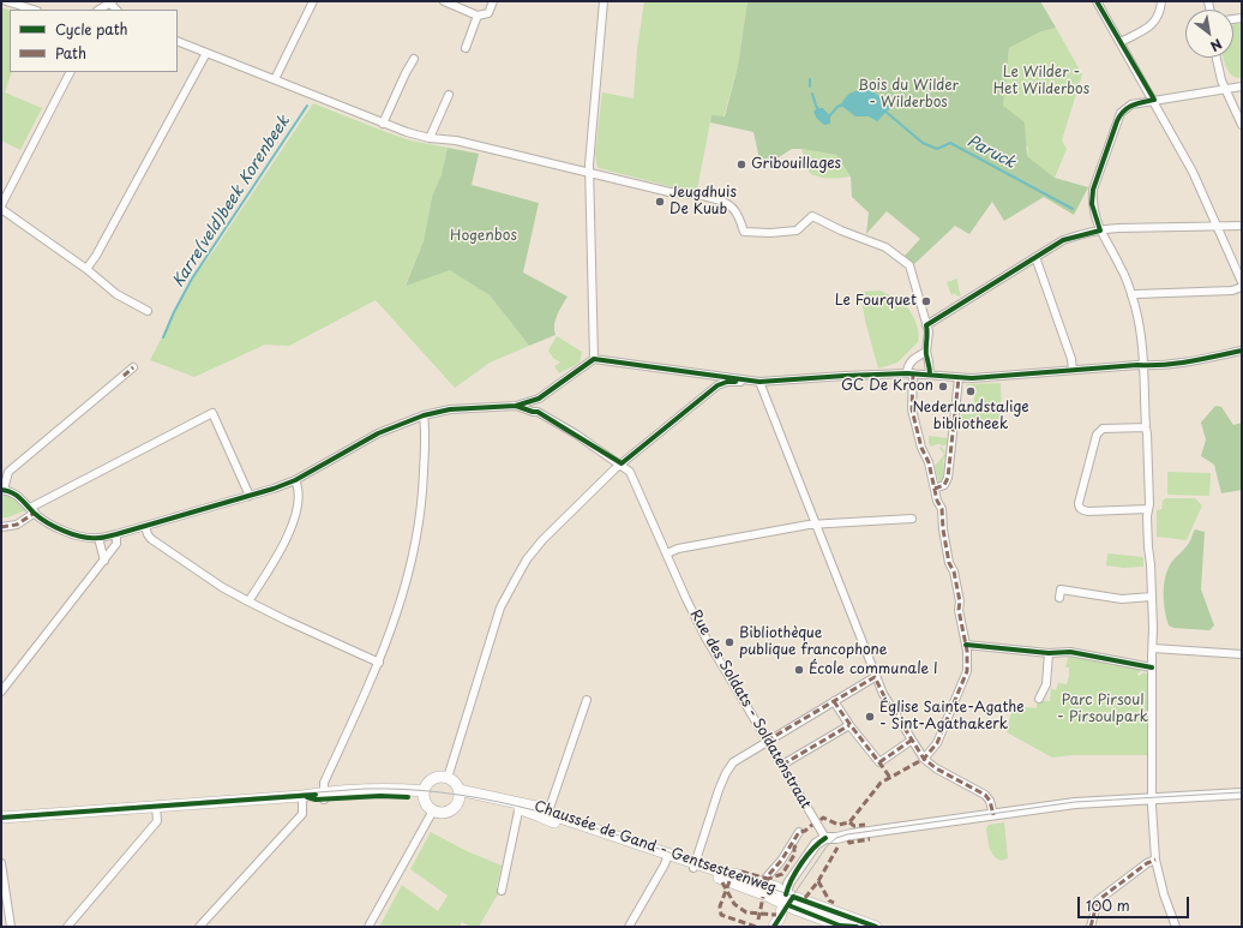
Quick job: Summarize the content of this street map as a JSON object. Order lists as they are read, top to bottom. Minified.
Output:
{"streets":{"main road":["Chaussée de Gand - Gentsesteenweg"],"street":["Rue des Soldats - Soldatenstraat"]},"water":["Paruck","Karre(veld)beek Korenbeek"],"parks":["Le Wilder - Het Wilderbos","Bois du Wilder - Wilderbos","Hogenbos","Parc Pirsoul - Pirsoulpark"],"places":["Gribouillages","Jeugdhuis De Kuub","Le Fourquet","GC De Kroon","Nederlandstalige bibliotheek","Bibliothèque publique francophone","École communale I","Église Sainte-Agathe - Sint-Agathakerk"],"legend":["Cycle path","Path"],"scale_bar":"100 m","north":"bottom right"}
